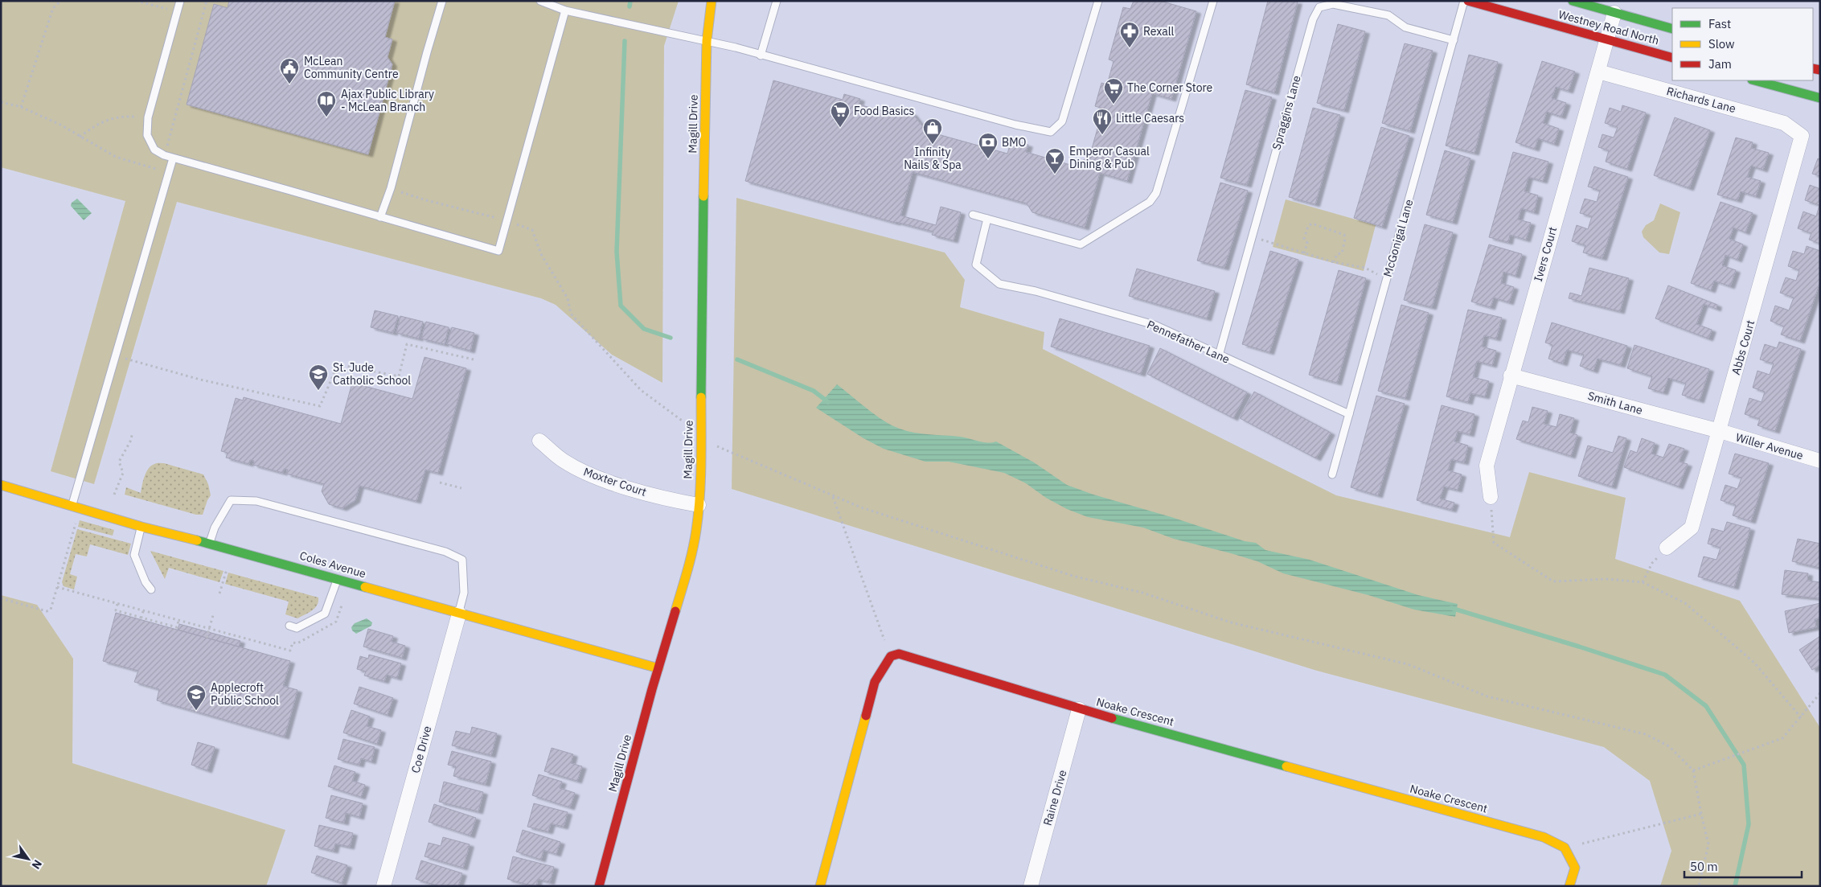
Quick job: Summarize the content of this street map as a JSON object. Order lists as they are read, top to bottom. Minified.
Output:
{"streets":{"street":["Westney Road North","Richards Lane","Magill Drive","Ivers Court","Abbs Court","Smith Lane","Willer Avenue","Moxter Court","Coles Avenue","Noake Crescent","Coe Drive","Raine Drive"],"lane":["Spraggins Lane","McGonigal Lane","Pennefather Lane"]},"crossings":[["Westney Road North","Ivers Court"],["Richards Lane","Ivers Court"],["Richards Lane","Abbs Court"],["Spraggins Lane","McGonigal Lane"],["Spraggins Lane","Pennefather Lane"],["Magill Drive","Moxter Court"],["Magill Drive","Coles Avenue"],["McGonigal Lane","Pennefather Lane"],["Ivers Court","Smith Lane"],["Abbs Court","Smith Lane"],["Abbs Court","Willer Avenue"],["Smith Lane","Willer Avenue"],["Coles Avenue","Coe Drive"],["Noake Crescent","Raine Drive"]],"places":{"pharmacy":["Rexall"],"public building":["McLean Community Centre"],"supermarket":["The Corner Store","Food Basics"],"library":["Ajax Public Library - McLean Branch"],"restaurant":["Little Caesars"],"shop":["Infinity Nails & Spa"],"bank":["BMO"],"bar":["Emperor Casual Dining & Pub"],"school or university":["St. Jude Catholic School","Applecroft Public School"]},"legend":["Fast","Slow","Jam"],"scale_bar":"50 m","north":"bottom right"}
